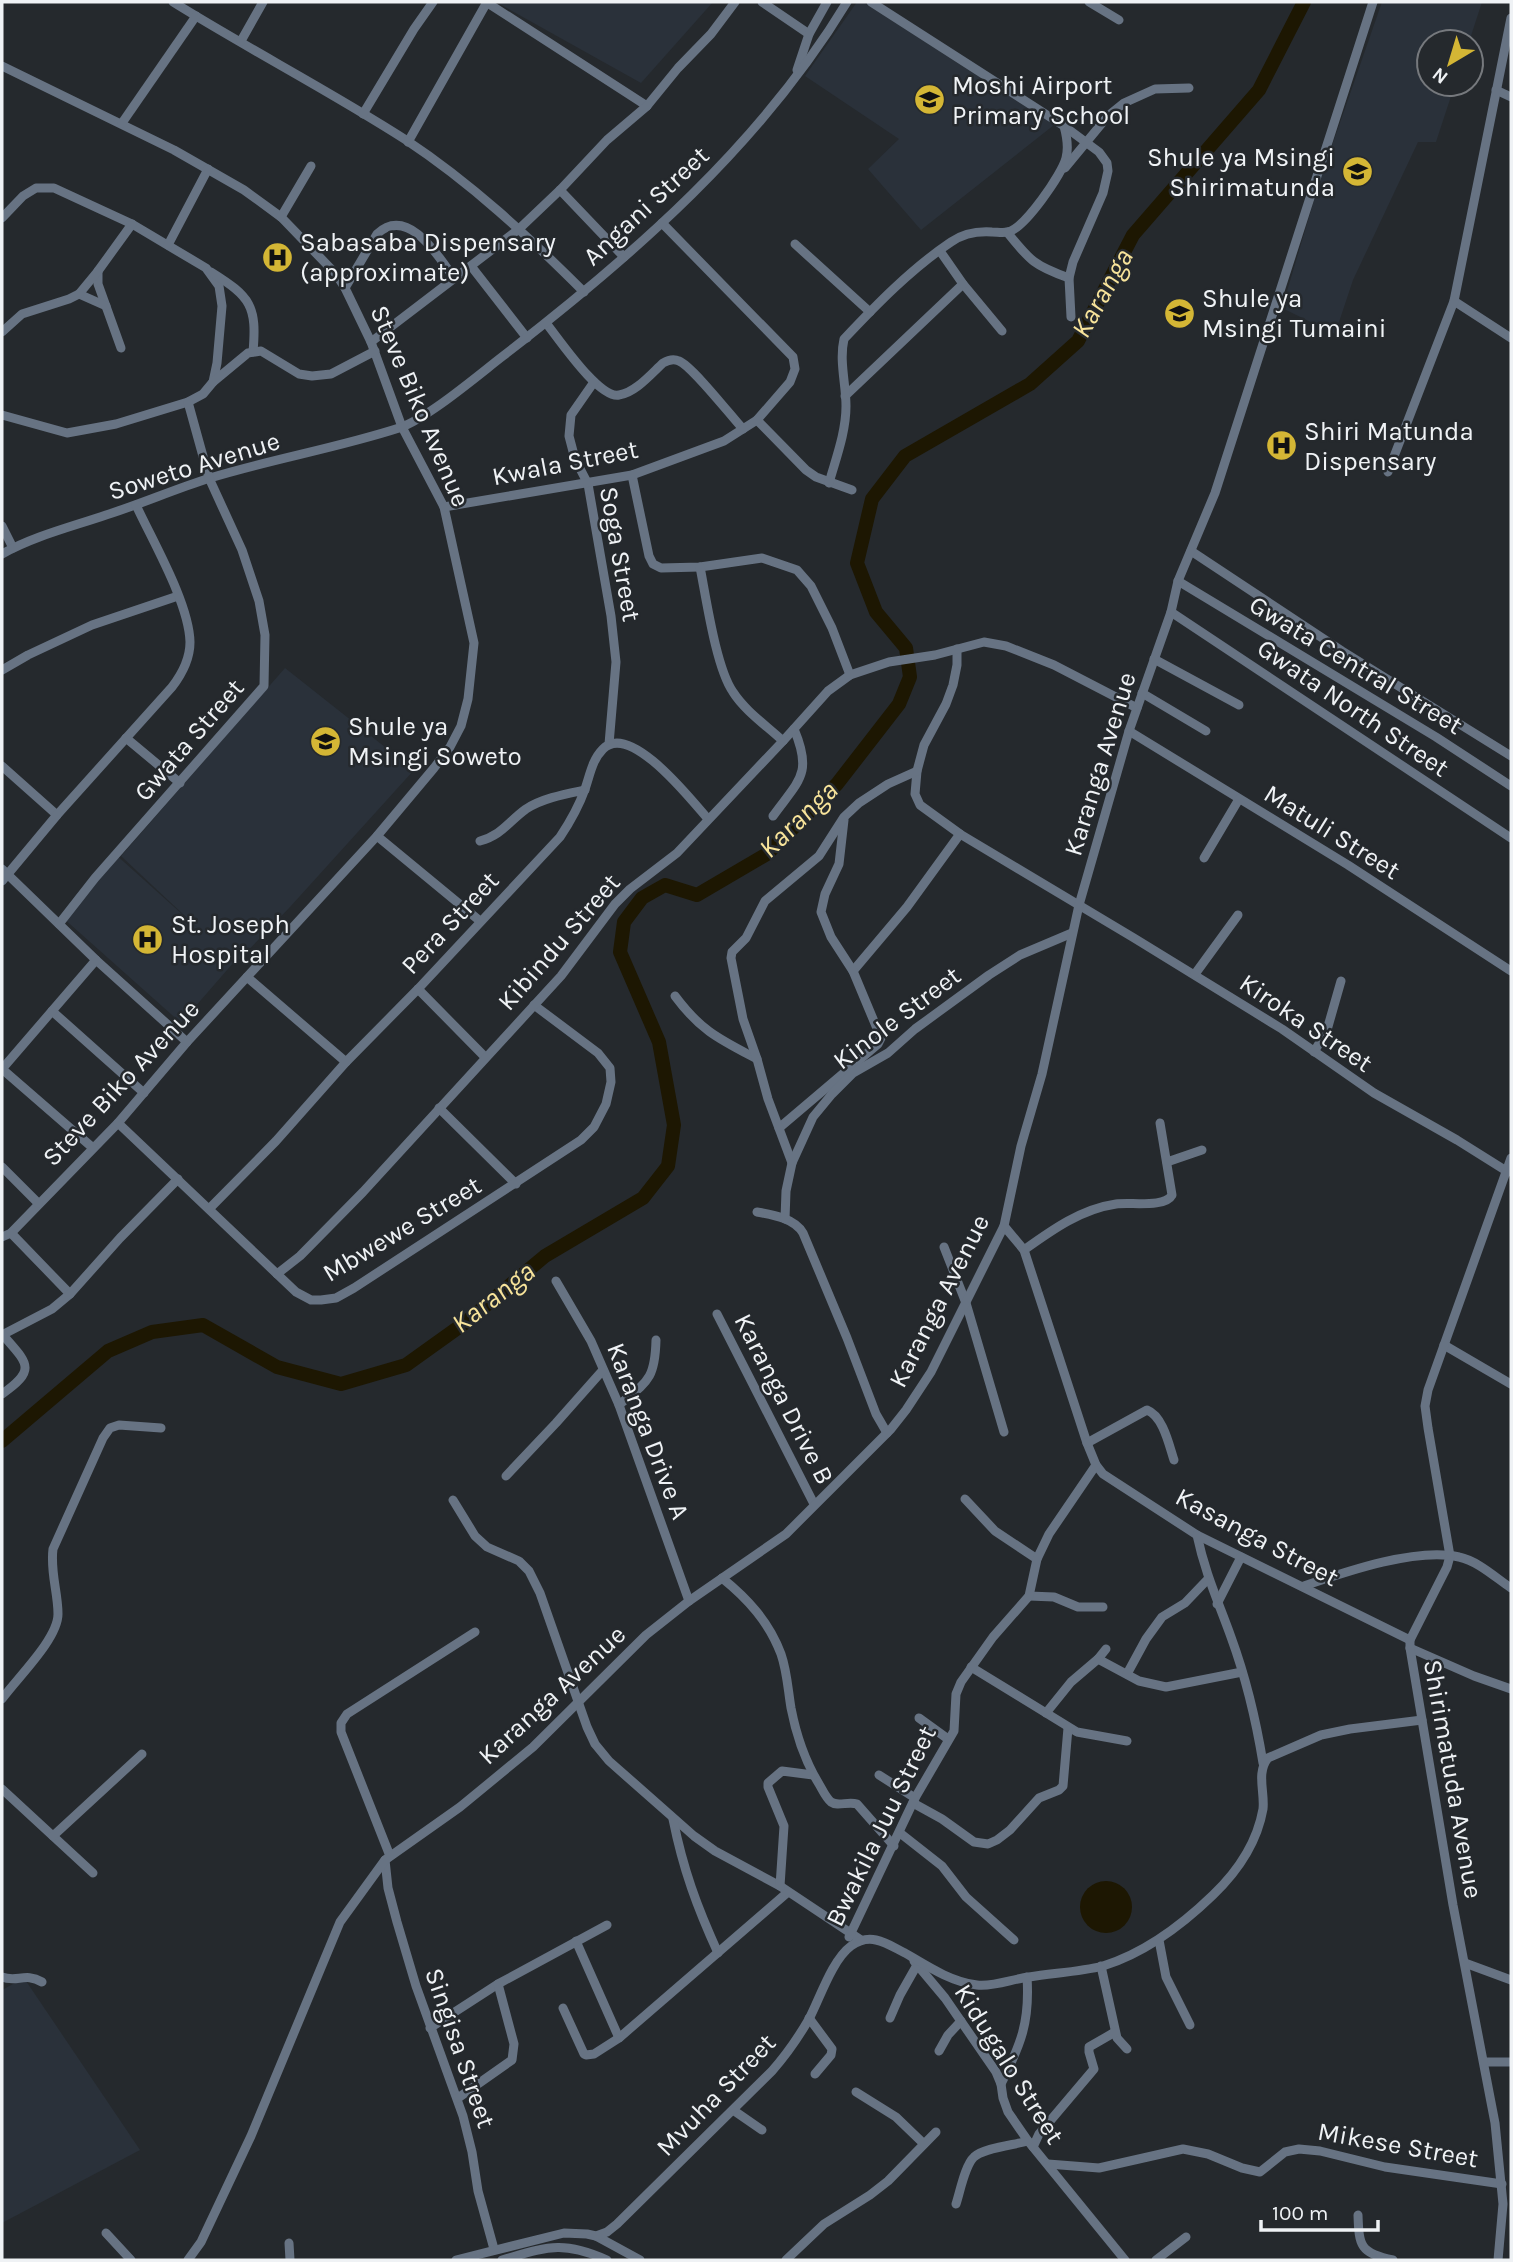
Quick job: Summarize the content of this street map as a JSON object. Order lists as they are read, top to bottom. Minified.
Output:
{"streets":{"street":["Angani Street","Steve Biko Avenue","Kwala Street","Soweto Avenue","Soga Street","Gwata Central Street","Gwata North Street","Gwata Street","Karanga Avenue","Matuli Street","Pera Street","Kibindu Street","Kinole Street","Kiroka Street","Mbwewe Street","Karanga Drive B","Karanga Drive A","Kasanga Street","Shirimatuda Avenue","Bwakila Juu Street","Singisa Street","Kidugalo Street","Mvuha Street","Mikese Street"]},"crossings":[["Angani Street","Steve Biko Avenue"],["Angani Street","Kwala Street"],["Angani Street","Soweto Avenue"],["Steve Biko Avenue","Kwala Street"],["Steve Biko Avenue","Soweto Avenue"],["Steve Biko Avenue","Mbwewe Street"],["Kwala Street","Soga Street"],["Soweto Avenue","Gwata Street"],["Soga Street","Pera Street"],["Gwata Central Street","Karanga Avenue"],["Gwata North Street","Karanga Avenue"],["Karanga Avenue","Matuli Street"],["Karanga Avenue","Kinole Street"],["Karanga Avenue","Kiroka Street"],["Karanga Avenue","Karanga Drive B"],["Karanga Avenue","Karanga Drive A"],["Karanga Avenue","Kasanga Street"],["Karanga Avenue","Singisa Street"],["Pera Street","Mbwewe Street"],["Kibindu Street","Mbwewe Street"],["Kasanga Street","Shirimatuda Avenue"],["Kasanga Street","Bwakila Juu Street"],["Shirimatuda Avenue","Mikese Street"],["Bwakila Juu Street","Mvuha Street"],["Kidugalo Street","Mikese Street"]],"water":["Karanga"],"places":{"school or university":["Moshi Airport Primary School","Shule ya Msingi Shirimatunda","Shule ya Msingi Tumaini","Shule ya Msingi Soweto"],"hospital":["Sabasaba Dispensary (approximate)","Shiri Matunda Dispensary","St. Joseph Hospital"]},"scale_bar":"100 m","north":"bottom left"}
